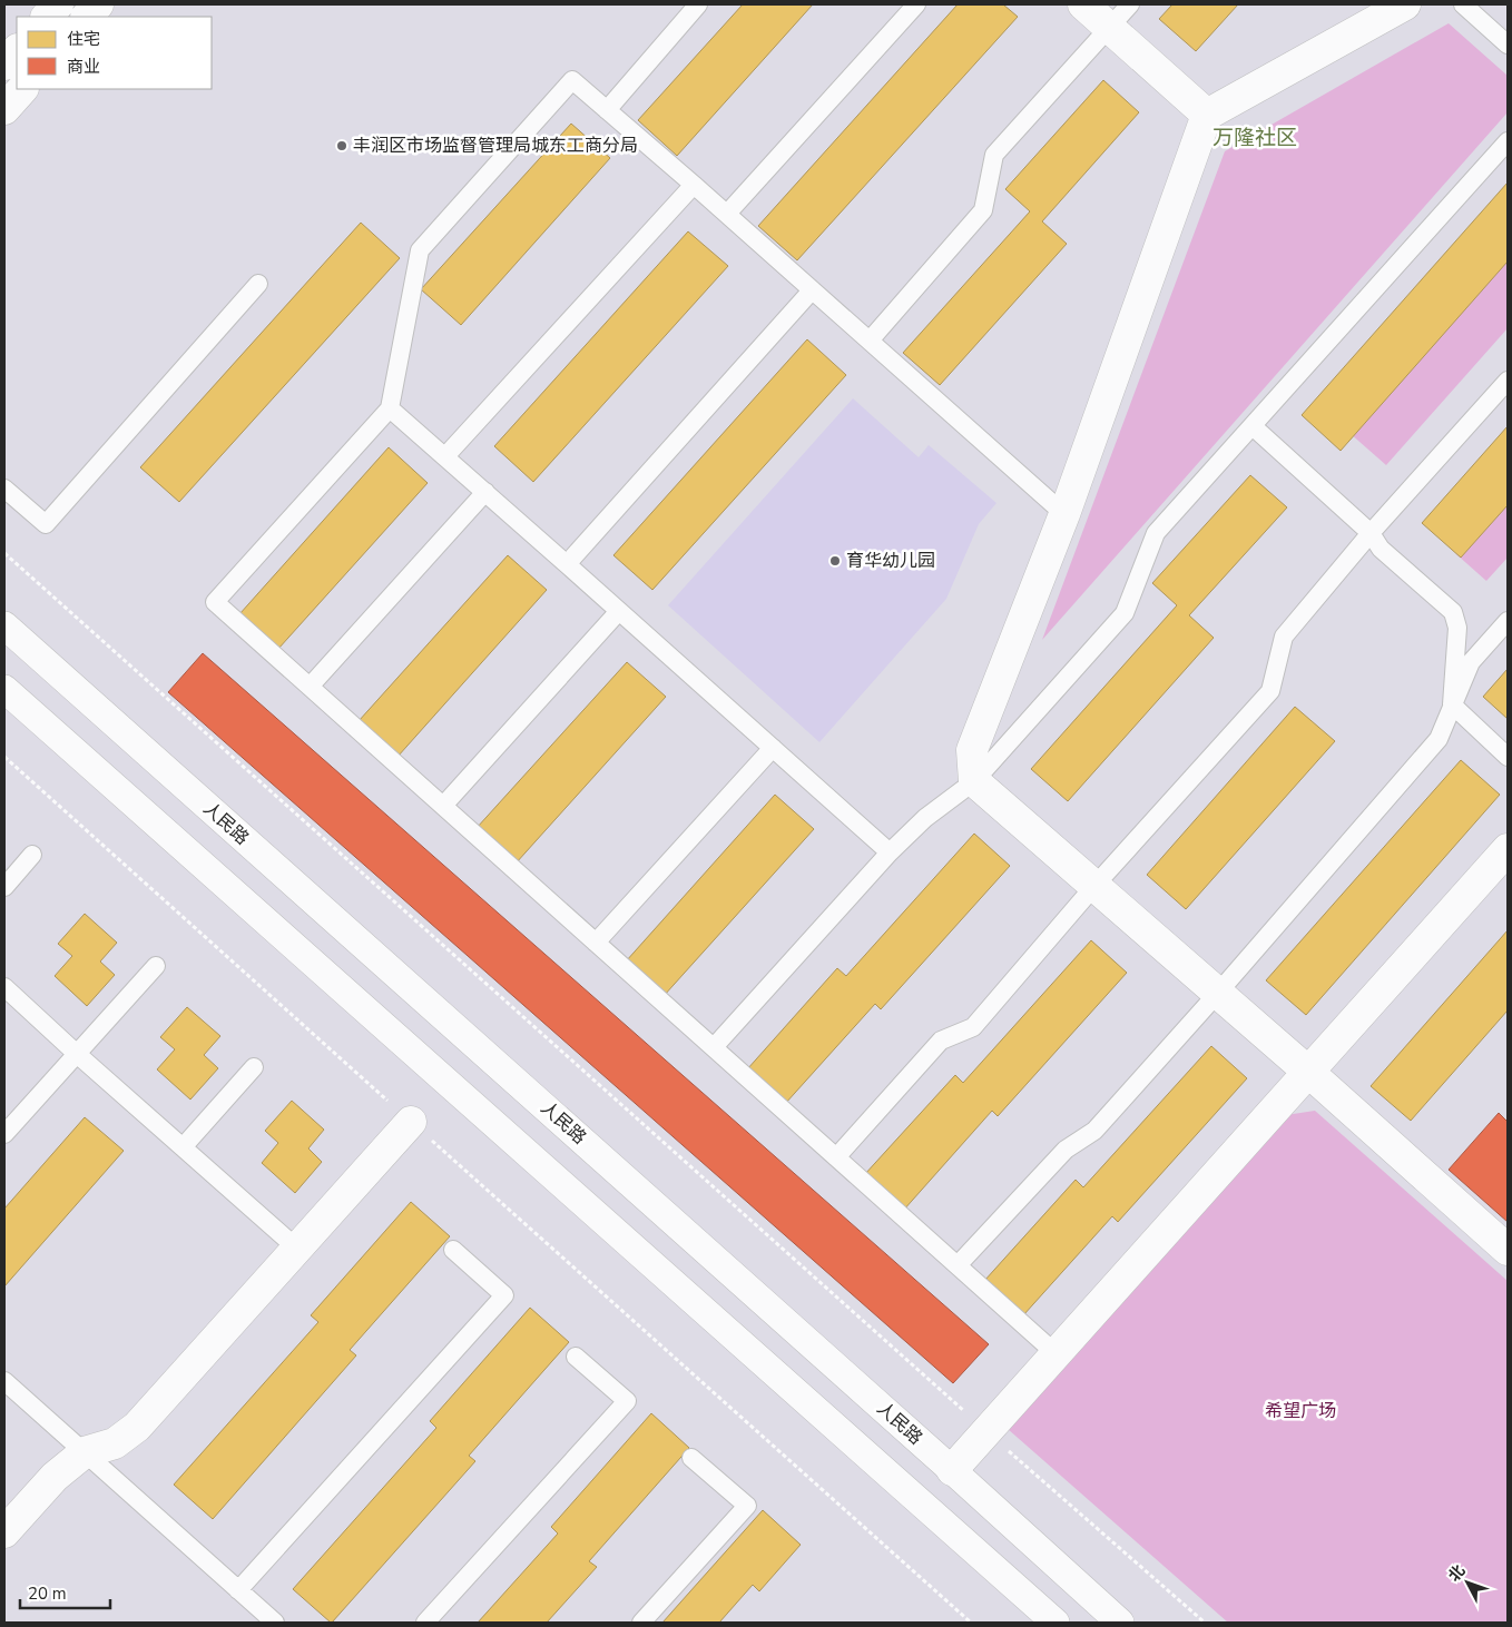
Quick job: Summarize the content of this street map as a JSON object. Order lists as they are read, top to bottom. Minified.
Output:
{"streets":{"street":["人民路"]},"districts":["万隆社区"],"parks":["希望广场"],"places":["丰润区市场监督管理局城东工商分局","育华幼儿园"],"legend":["住宅","商业"],"scale_bar":"20 m","north":"top left"}
